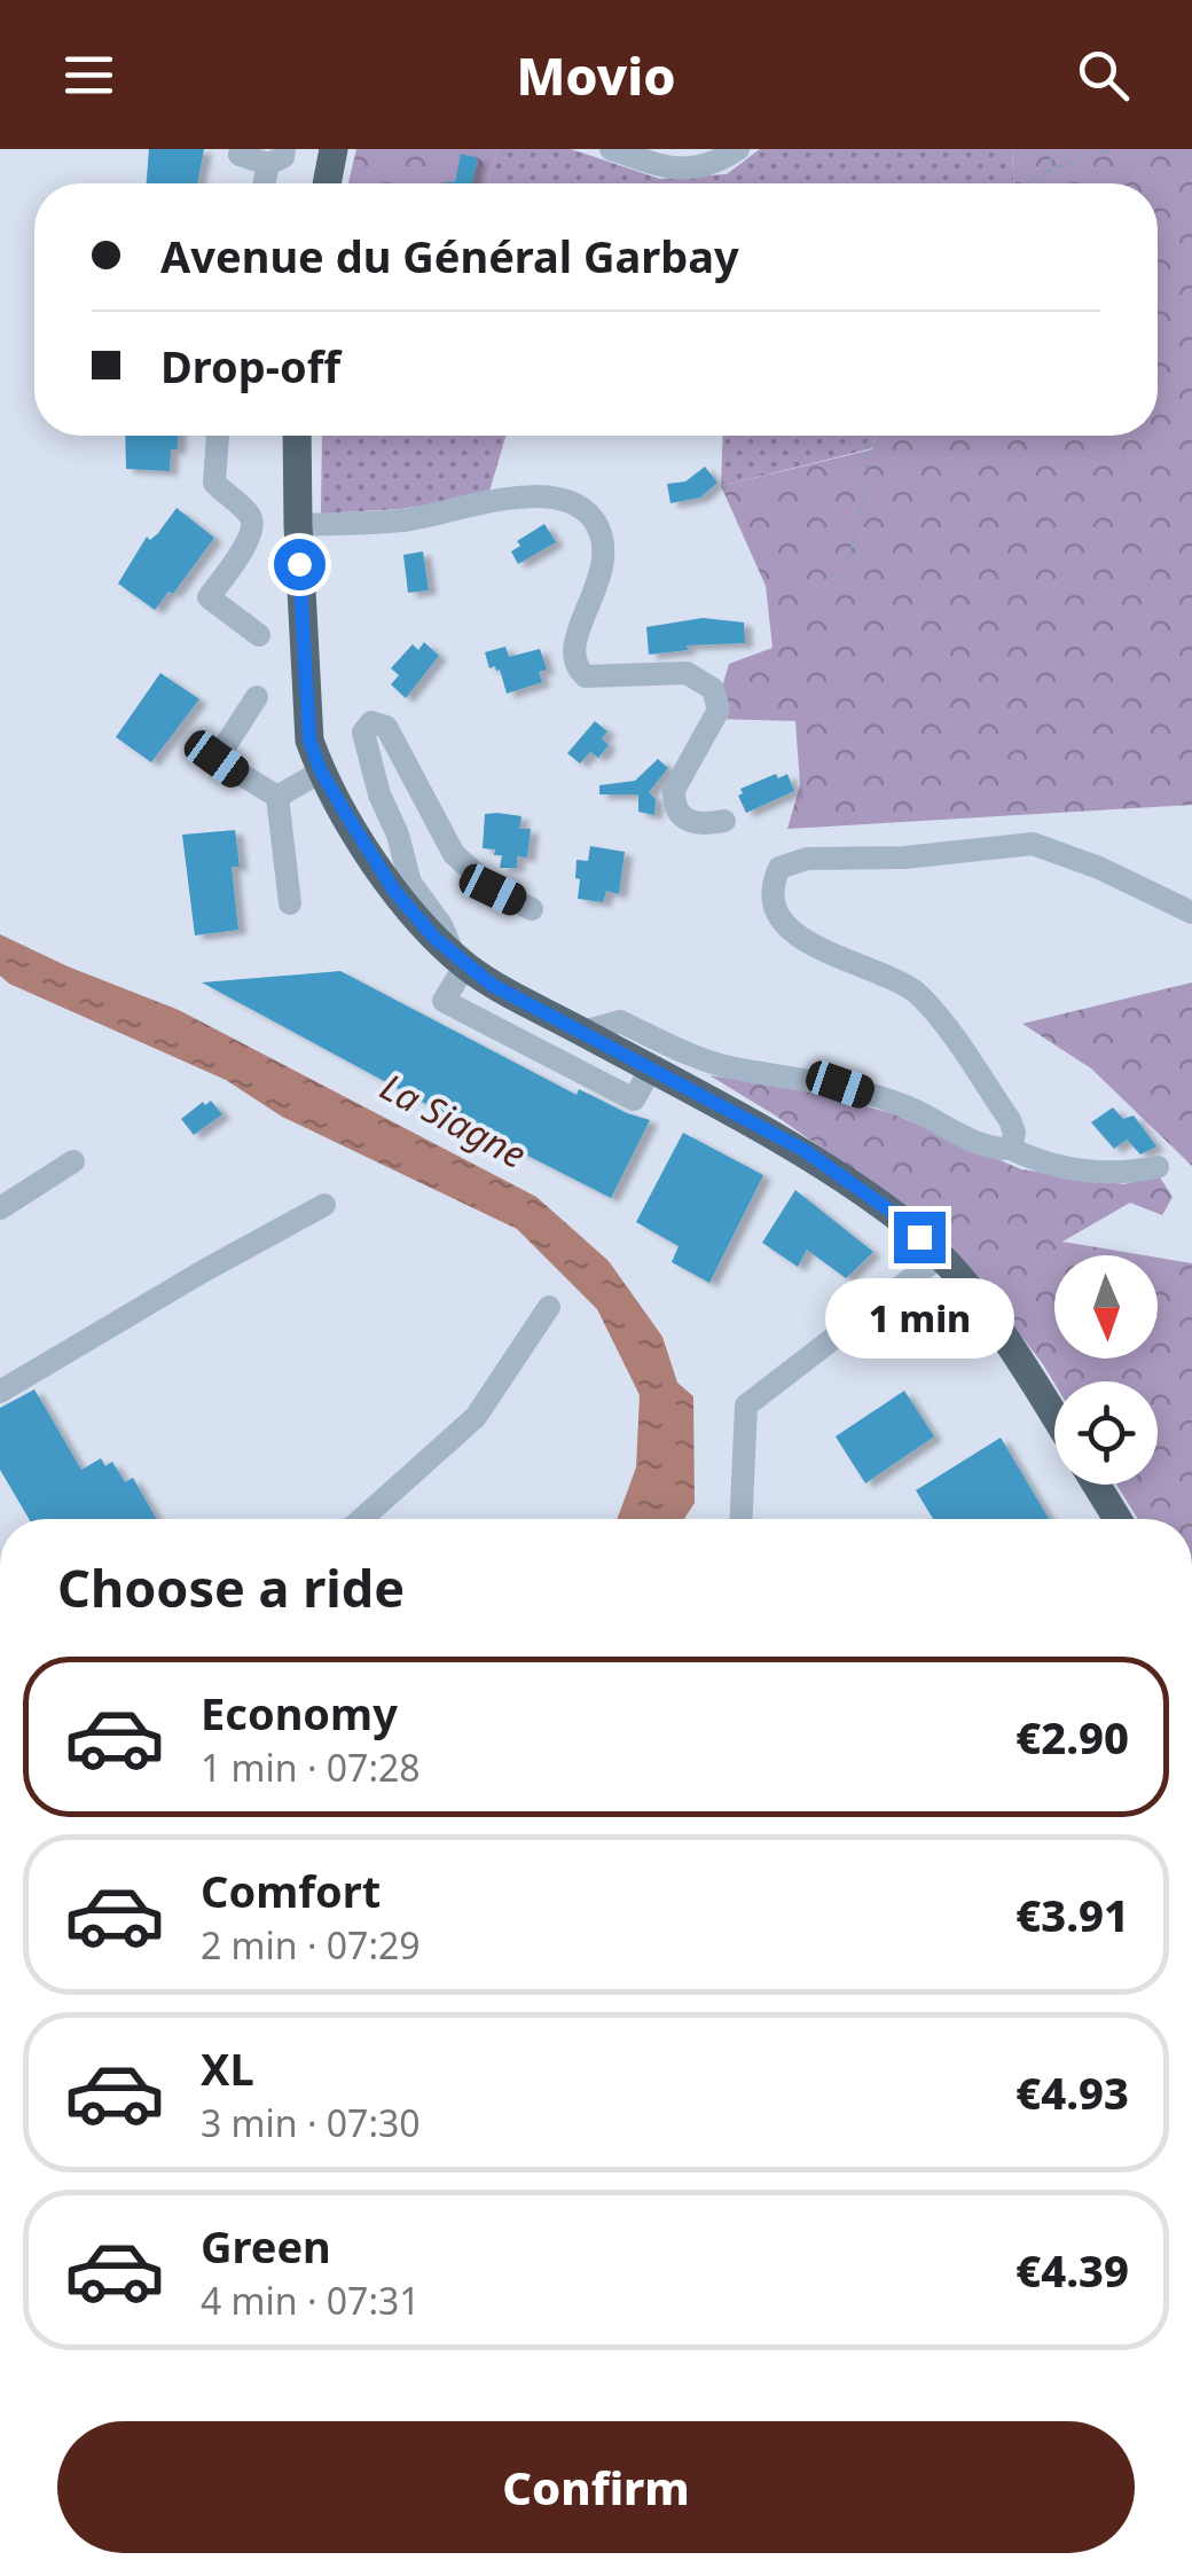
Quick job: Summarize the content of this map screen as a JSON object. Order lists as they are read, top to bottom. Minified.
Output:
{"water":["La Siagne"],"north":"bottom","page":{"header":"Movio","banner":["Avenue du Général Garbay","Drop-off"],"bubble":"1 min","heading":"Choose a ride","list":[{"name":"Economy","note":"1 min · 07:28","value":"€2.90"},{"name":"Comfort","note":"2 min · 07:29","value":"€3.91"},{"name":"XL","note":"3 min · 07:30","value":"€4.93"},{"name":"Green","note":"4 min · 07:31","value":"€4.39"}],"buttons":"Confirm"}}
